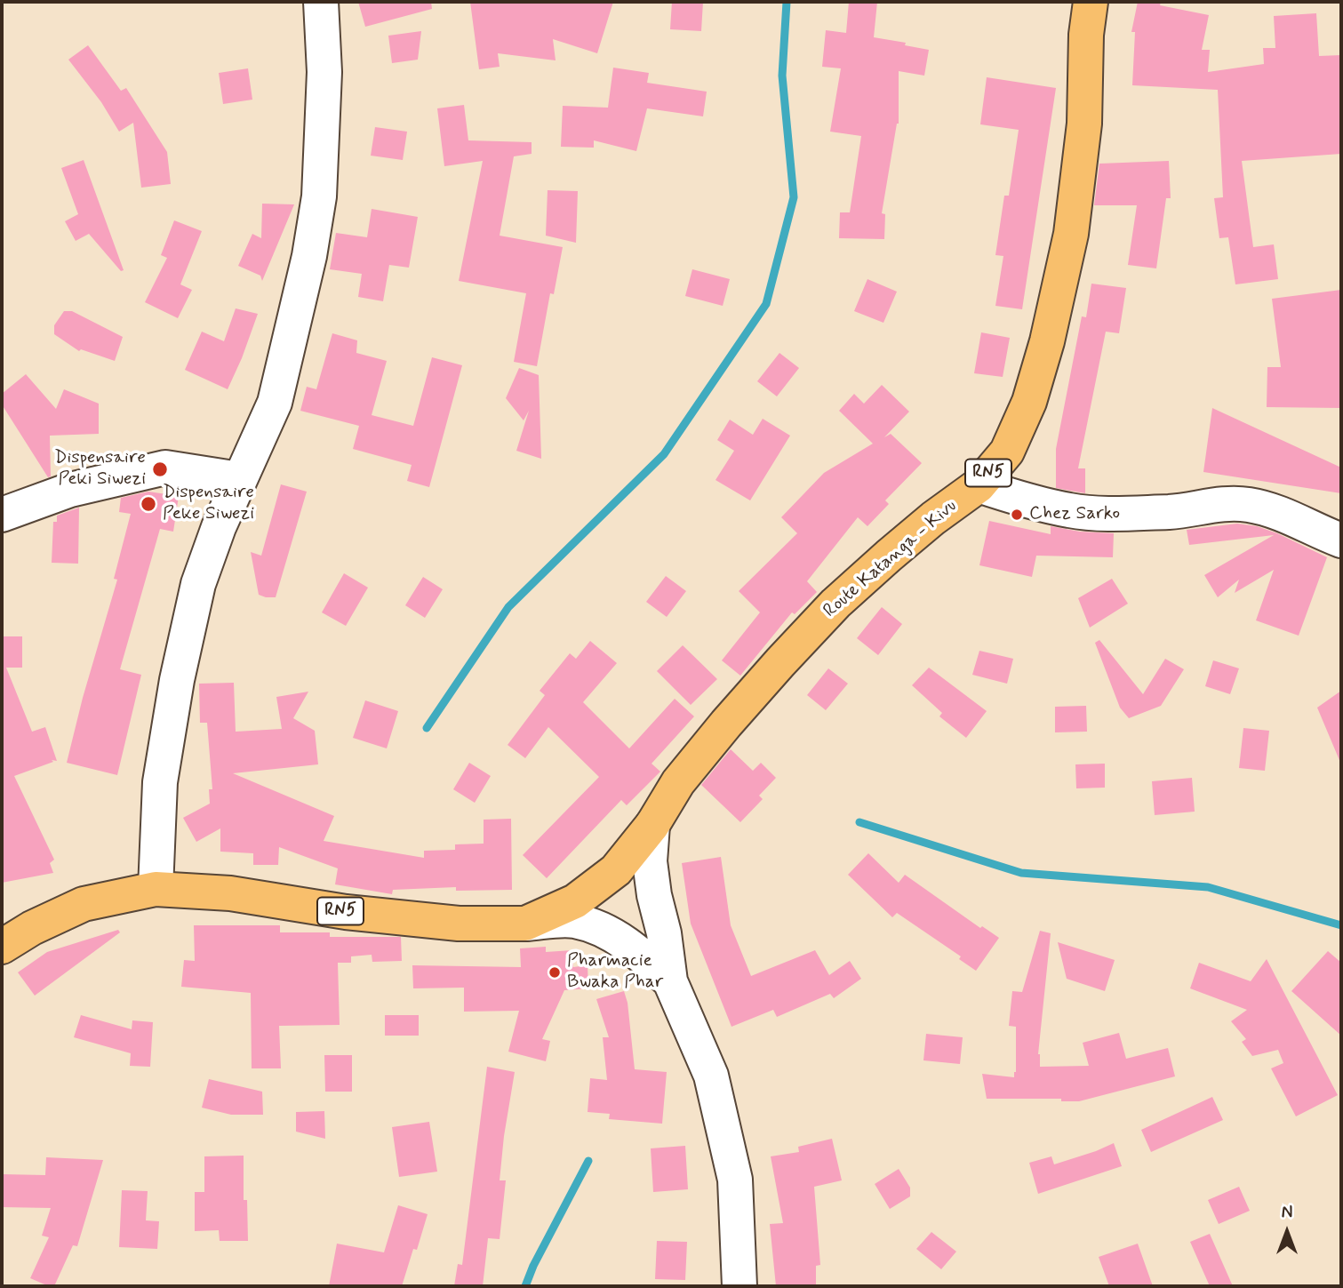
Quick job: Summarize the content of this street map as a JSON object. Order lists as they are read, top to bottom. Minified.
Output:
{"streets":{"highway":["RN5","Route Katanga - Kivu"]},"crossings":[["RN5","Route Katanga - Kivu"]],"places":["Dispensaire Peki Siwezi","Dispensaire Peke Siwezi","Chez Sarko","Pharmacie Bwaka Phar"],"north":"top"}
